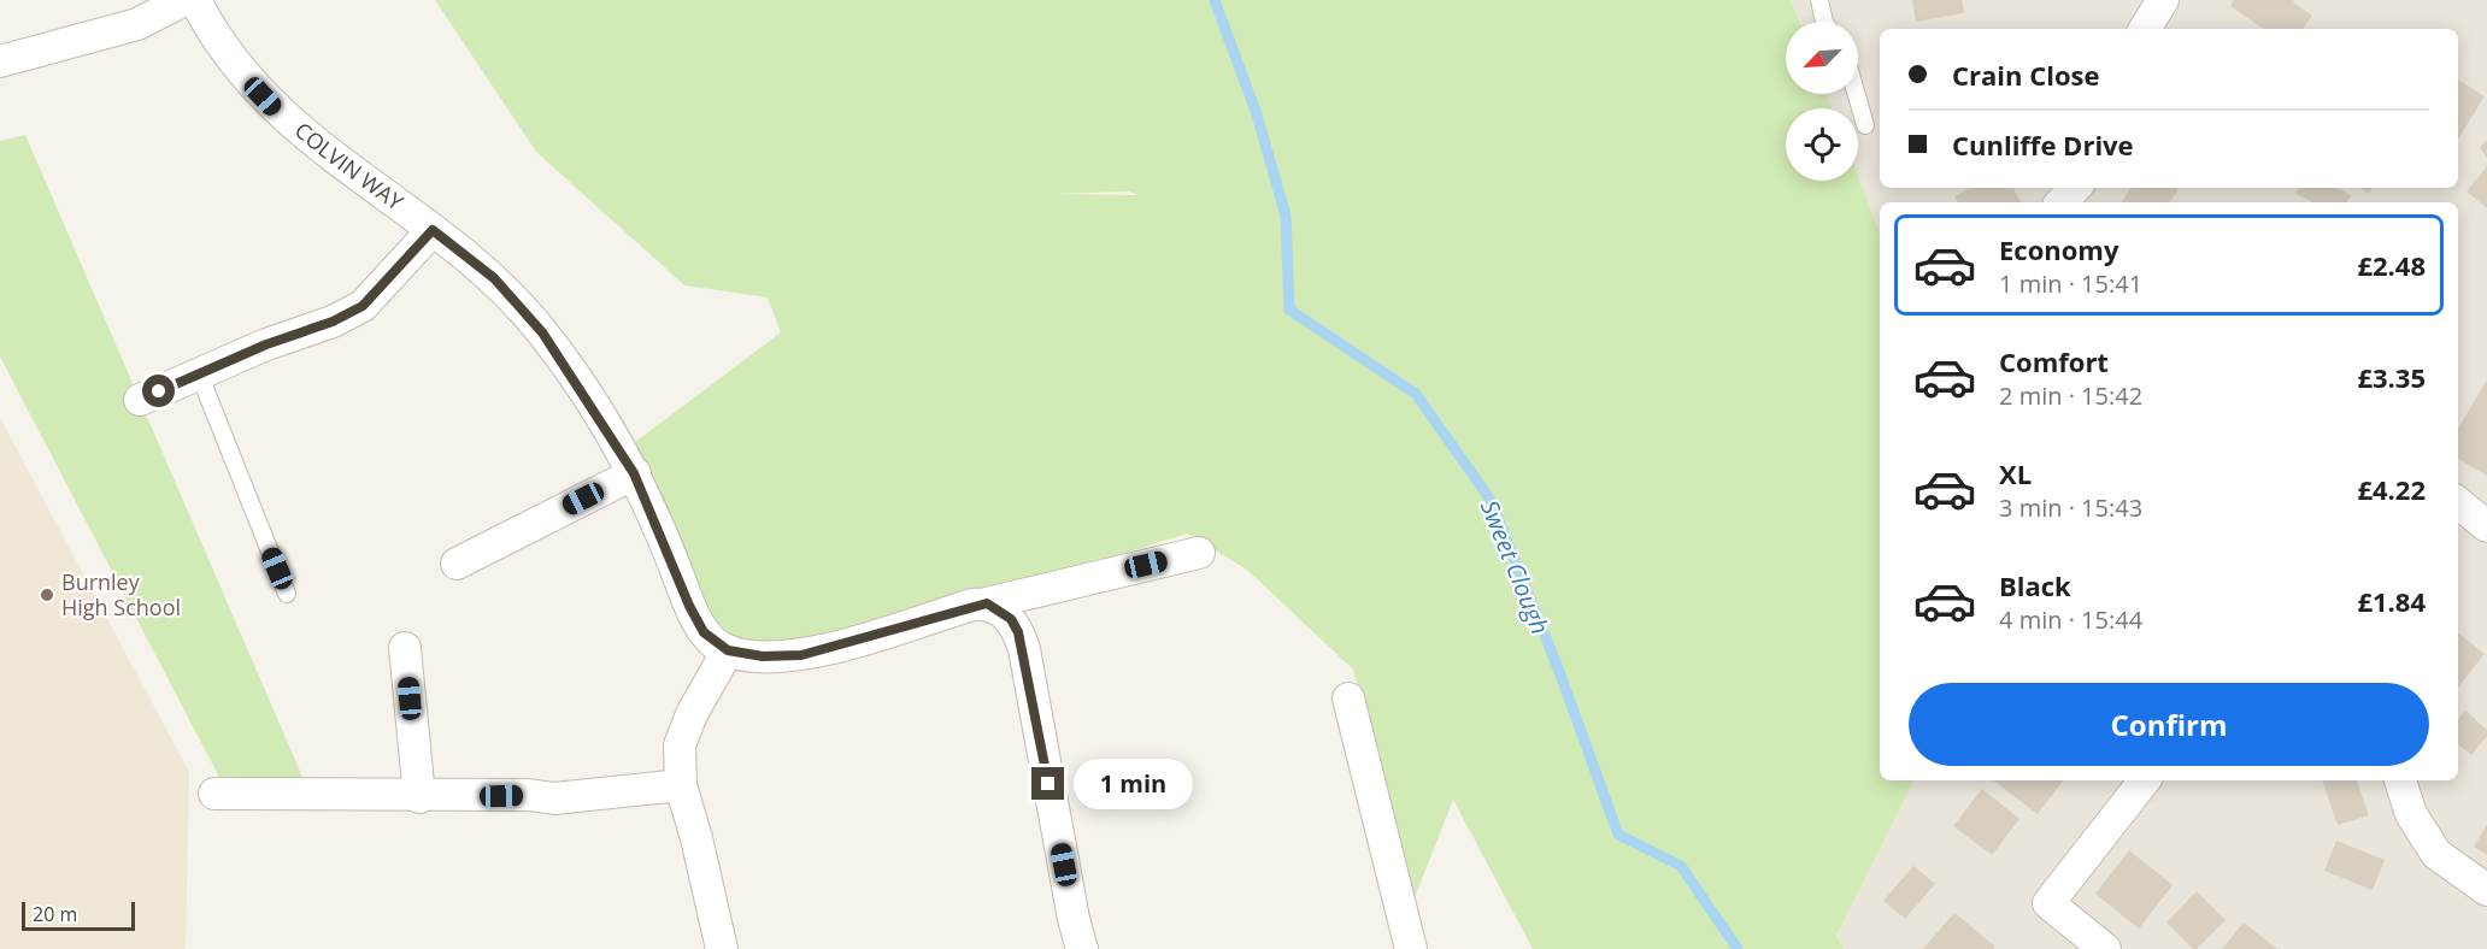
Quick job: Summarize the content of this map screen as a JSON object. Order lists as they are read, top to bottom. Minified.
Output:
{"streets":{"street":["COLVIN WAY"]},"water":["Sweet Clough"],"places":["Burnley High School"],"scale_bar":"20 m","north":"bottom left","page":{"banner":["Crain Close","Cunliffe Drive"],"list":[{"name":"Economy","note":"1 min · 15:41","value":"£2.48"},{"name":"Comfort","note":"2 min · 15:42","value":"£3.35"},{"name":"XL","note":"3 min · 15:43","value":"£4.22"},{"name":"Black","note":"4 min · 15:44","value":"£1.84"}],"buttons":"Confirm","bubble":"1 min","scale":"20 m"}}
